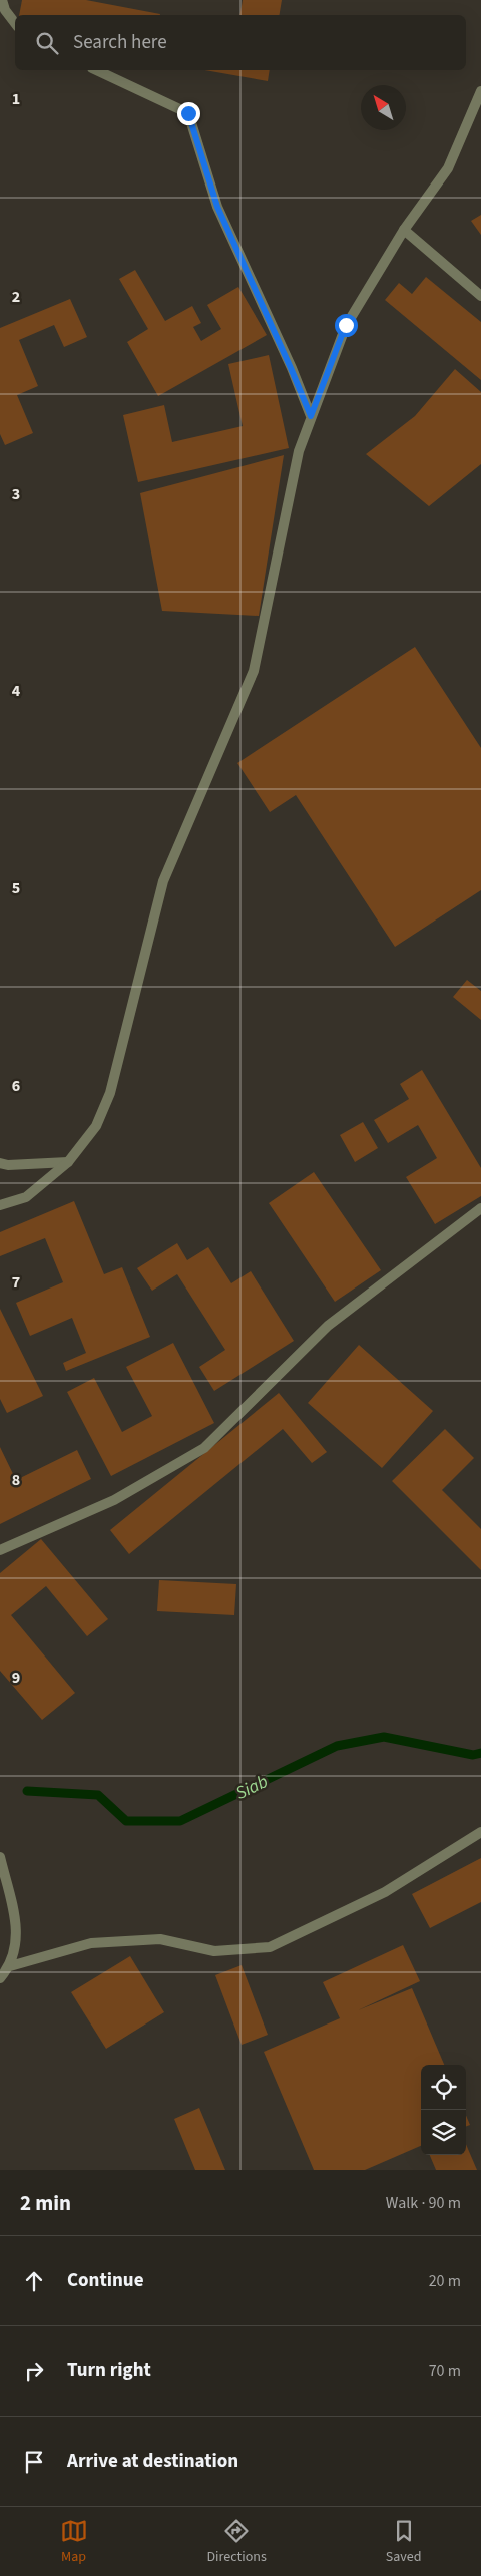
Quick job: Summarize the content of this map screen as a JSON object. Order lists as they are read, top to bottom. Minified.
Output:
{"water":["Siab"],"north":"top left","page":{"search":"Search here","heading":["2 min","Walk · 90 m"],"list":[["Continue","20 m"],["Turn right","70 m"],"Arrive at destination"],"nav":["Map","Directions","Saved"]},"grid":{"rows":["1","2","3","4","5","6","7","8","9"]}}
